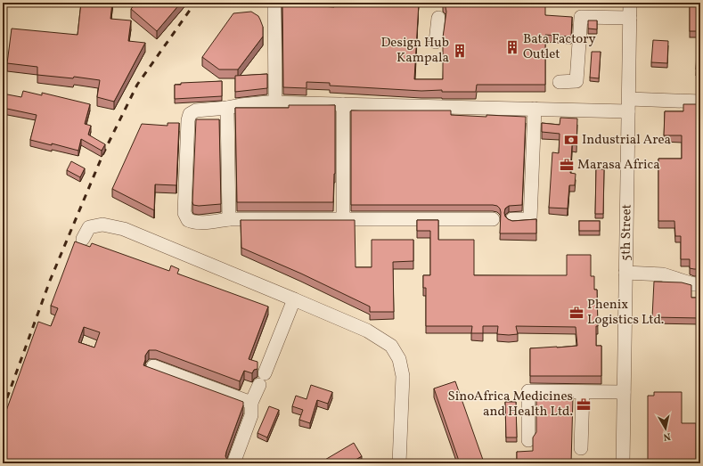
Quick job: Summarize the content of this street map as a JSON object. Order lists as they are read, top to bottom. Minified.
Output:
{"streets":{"street":["5th Street"]},"places":{"building":["Bata Factory Outlet","Design Hub Kampala"],"bank":["Industrial Area"],"office":["Marasa Africa","Phenix Logistics Ltd.","SinoAfrica Medicines and Health Ltd."]},"north":"bottom"}
